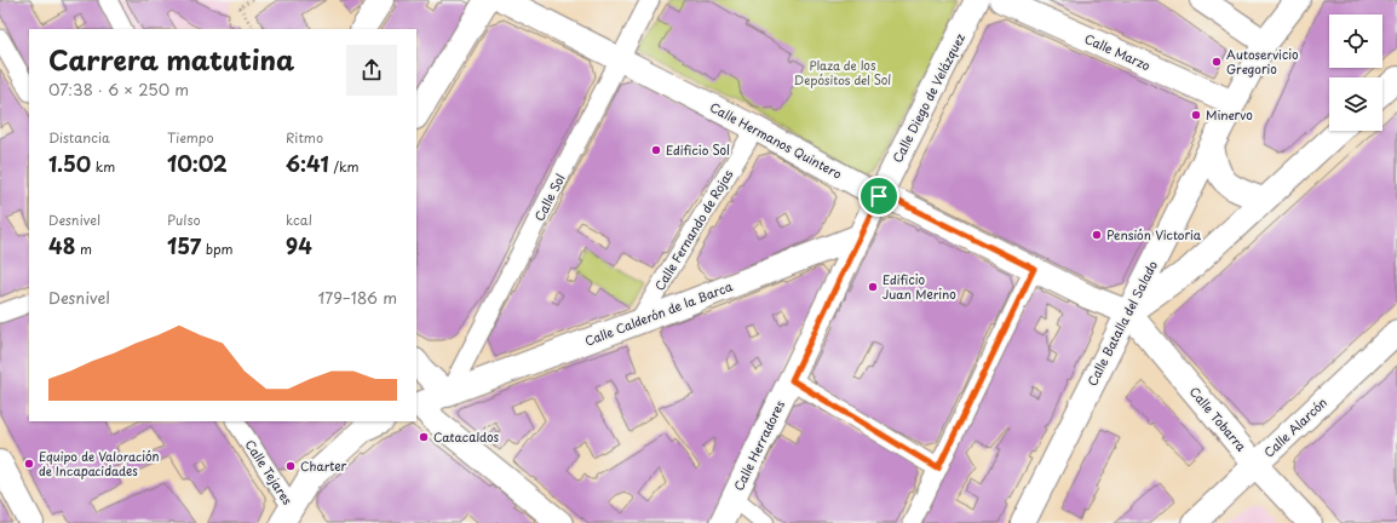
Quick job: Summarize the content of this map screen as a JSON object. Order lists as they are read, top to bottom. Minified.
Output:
{"streets":{"street":["Calle Marzo","Calle Diego de Velázquez","Calle Hermanos Quintero","Calle Sol","Calle Fernando de Rojas","Calle Calderón de la Barca","Calle Batalla del Salado","Calle Tobarra","Calle Alarcón","Calle Herradores","Calle Tejares"]},"crossings":[["Calle Marzo","Calle Batalla del Salado"],["Calle Diego de Velázquez","Calle Hermanos Quintero"],["Calle Hermanos Quintero","Calle Sol"],["Calle Hermanos Quintero","Calle Batalla del Salado"],["Calle Hermanos Quintero","Calle Tobarra"],["Calle Sol","Calle Calderón de la Barca"],["Calle Fernando de Rojas","Calle Calderón de la Barca"],["Calle Calderón de la Barca","Calle Herradores"],["Calle Batalla del Salado","Calle Tobarra"],["Calle Tobarra","Calle Alarcón"]],"parks":["Plaza de los Depósitos del Sol"],"places":["Autoservicio Gregorio","Minervo","Edificio Sol","Pensión Victoria","Edificio Juan Merino","Catacaldos","Equipo de Valoración de Incapacidades","Charter"],"page":{"heading":["Carrera matutina","07:38 · 6 × 250 m"],"stats":[["Distancia","1.50 km"],["Tiempo","10:02"],["Ritmo","6:41 /km"],["Desnivel","48 m"],["Pulso","157 bpm"],["kcal","94"]],"chart":["Desnivel","179–186 m"]}}
